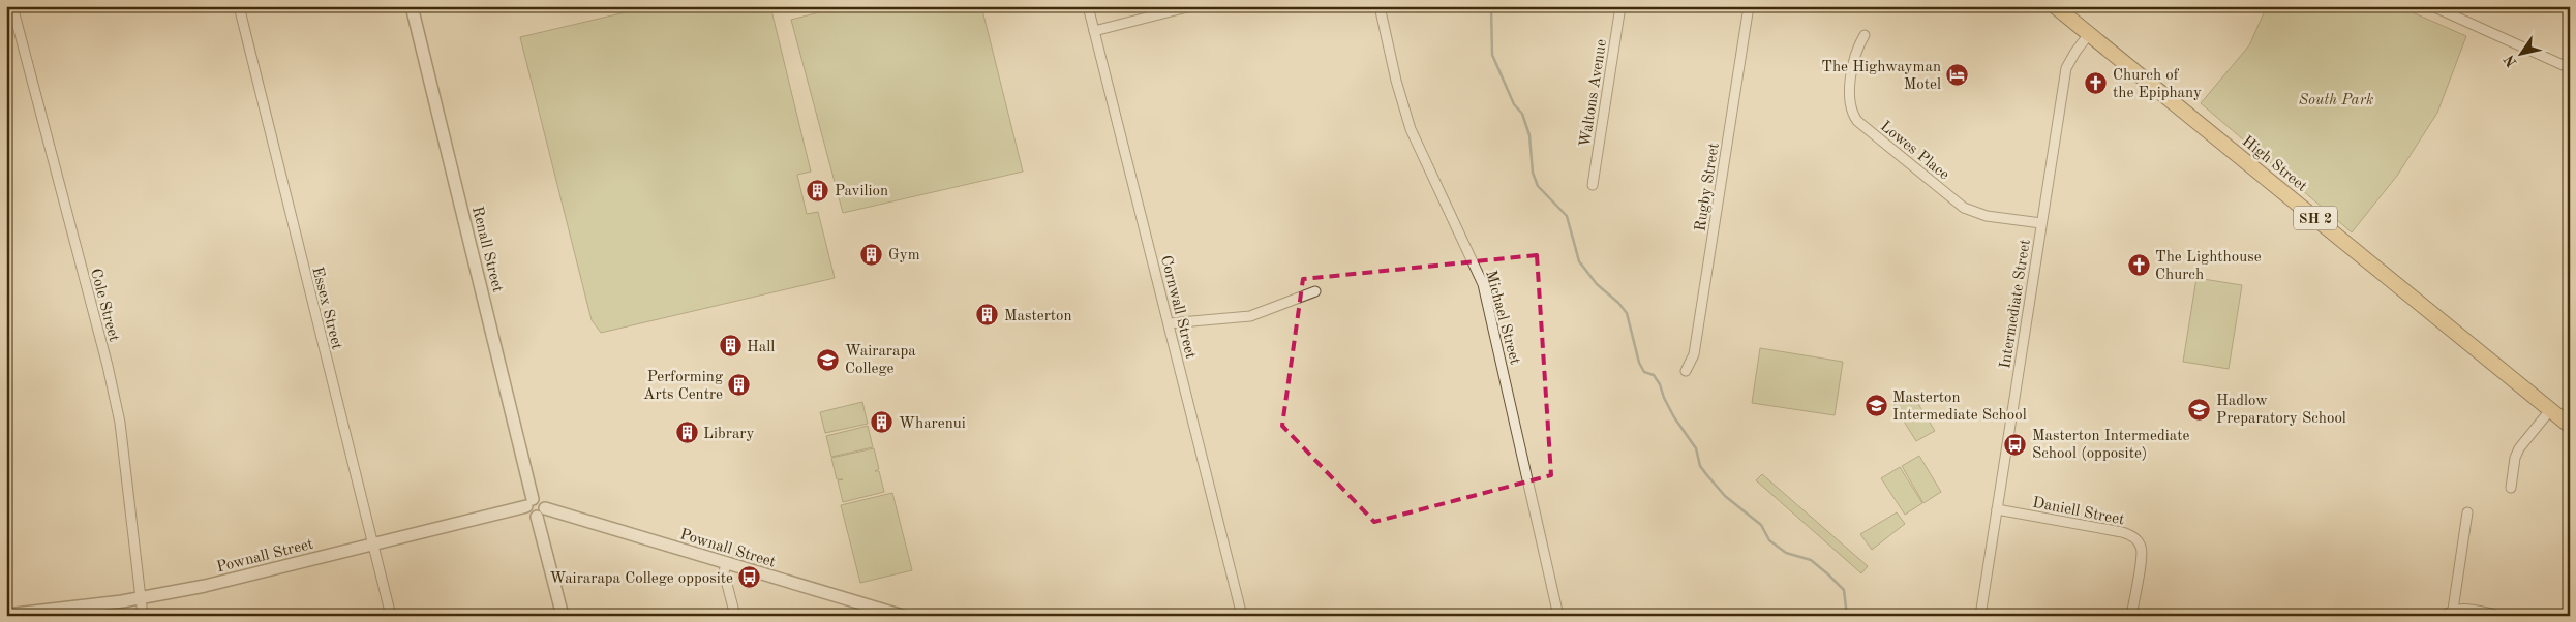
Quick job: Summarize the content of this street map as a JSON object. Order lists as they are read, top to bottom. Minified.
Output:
{"streets":{"highway":["High Street","SH 2"],"street":["Waltons Avenue","Lowes Place","Rugby Street","Renall Street","Intermediate Street","Cole Street","Cornwall Street","Essex Street","Michael Street","Daniell Street","Pownall Street"]},"crossings":[["Lowes Place","Intermediate Street"],["High Street","Intermediate Street"],["Renall Street","Pownall Street"],["Intermediate Street","Daniell Street"],["Cole Street","Pownall Street"],["Essex Street","Pownall Street"]],"parks":["South Park"],"places":{"hotel":["The Highwayman Motel"],"church":["Church of the Epiphany","The Lighthouse Church"],"building":["Pavilion","Gym","Masterton","Hall","Performing Arts Centre","Wharenui","Library"],"school or university":["Wairarapa College","Masterton Intermediate School","Hadlow Preparatory School"],"bus stop":["Masterton Intermediate School (opposite)","Wairarapa College opposite"]},"north":"bottom left"}
